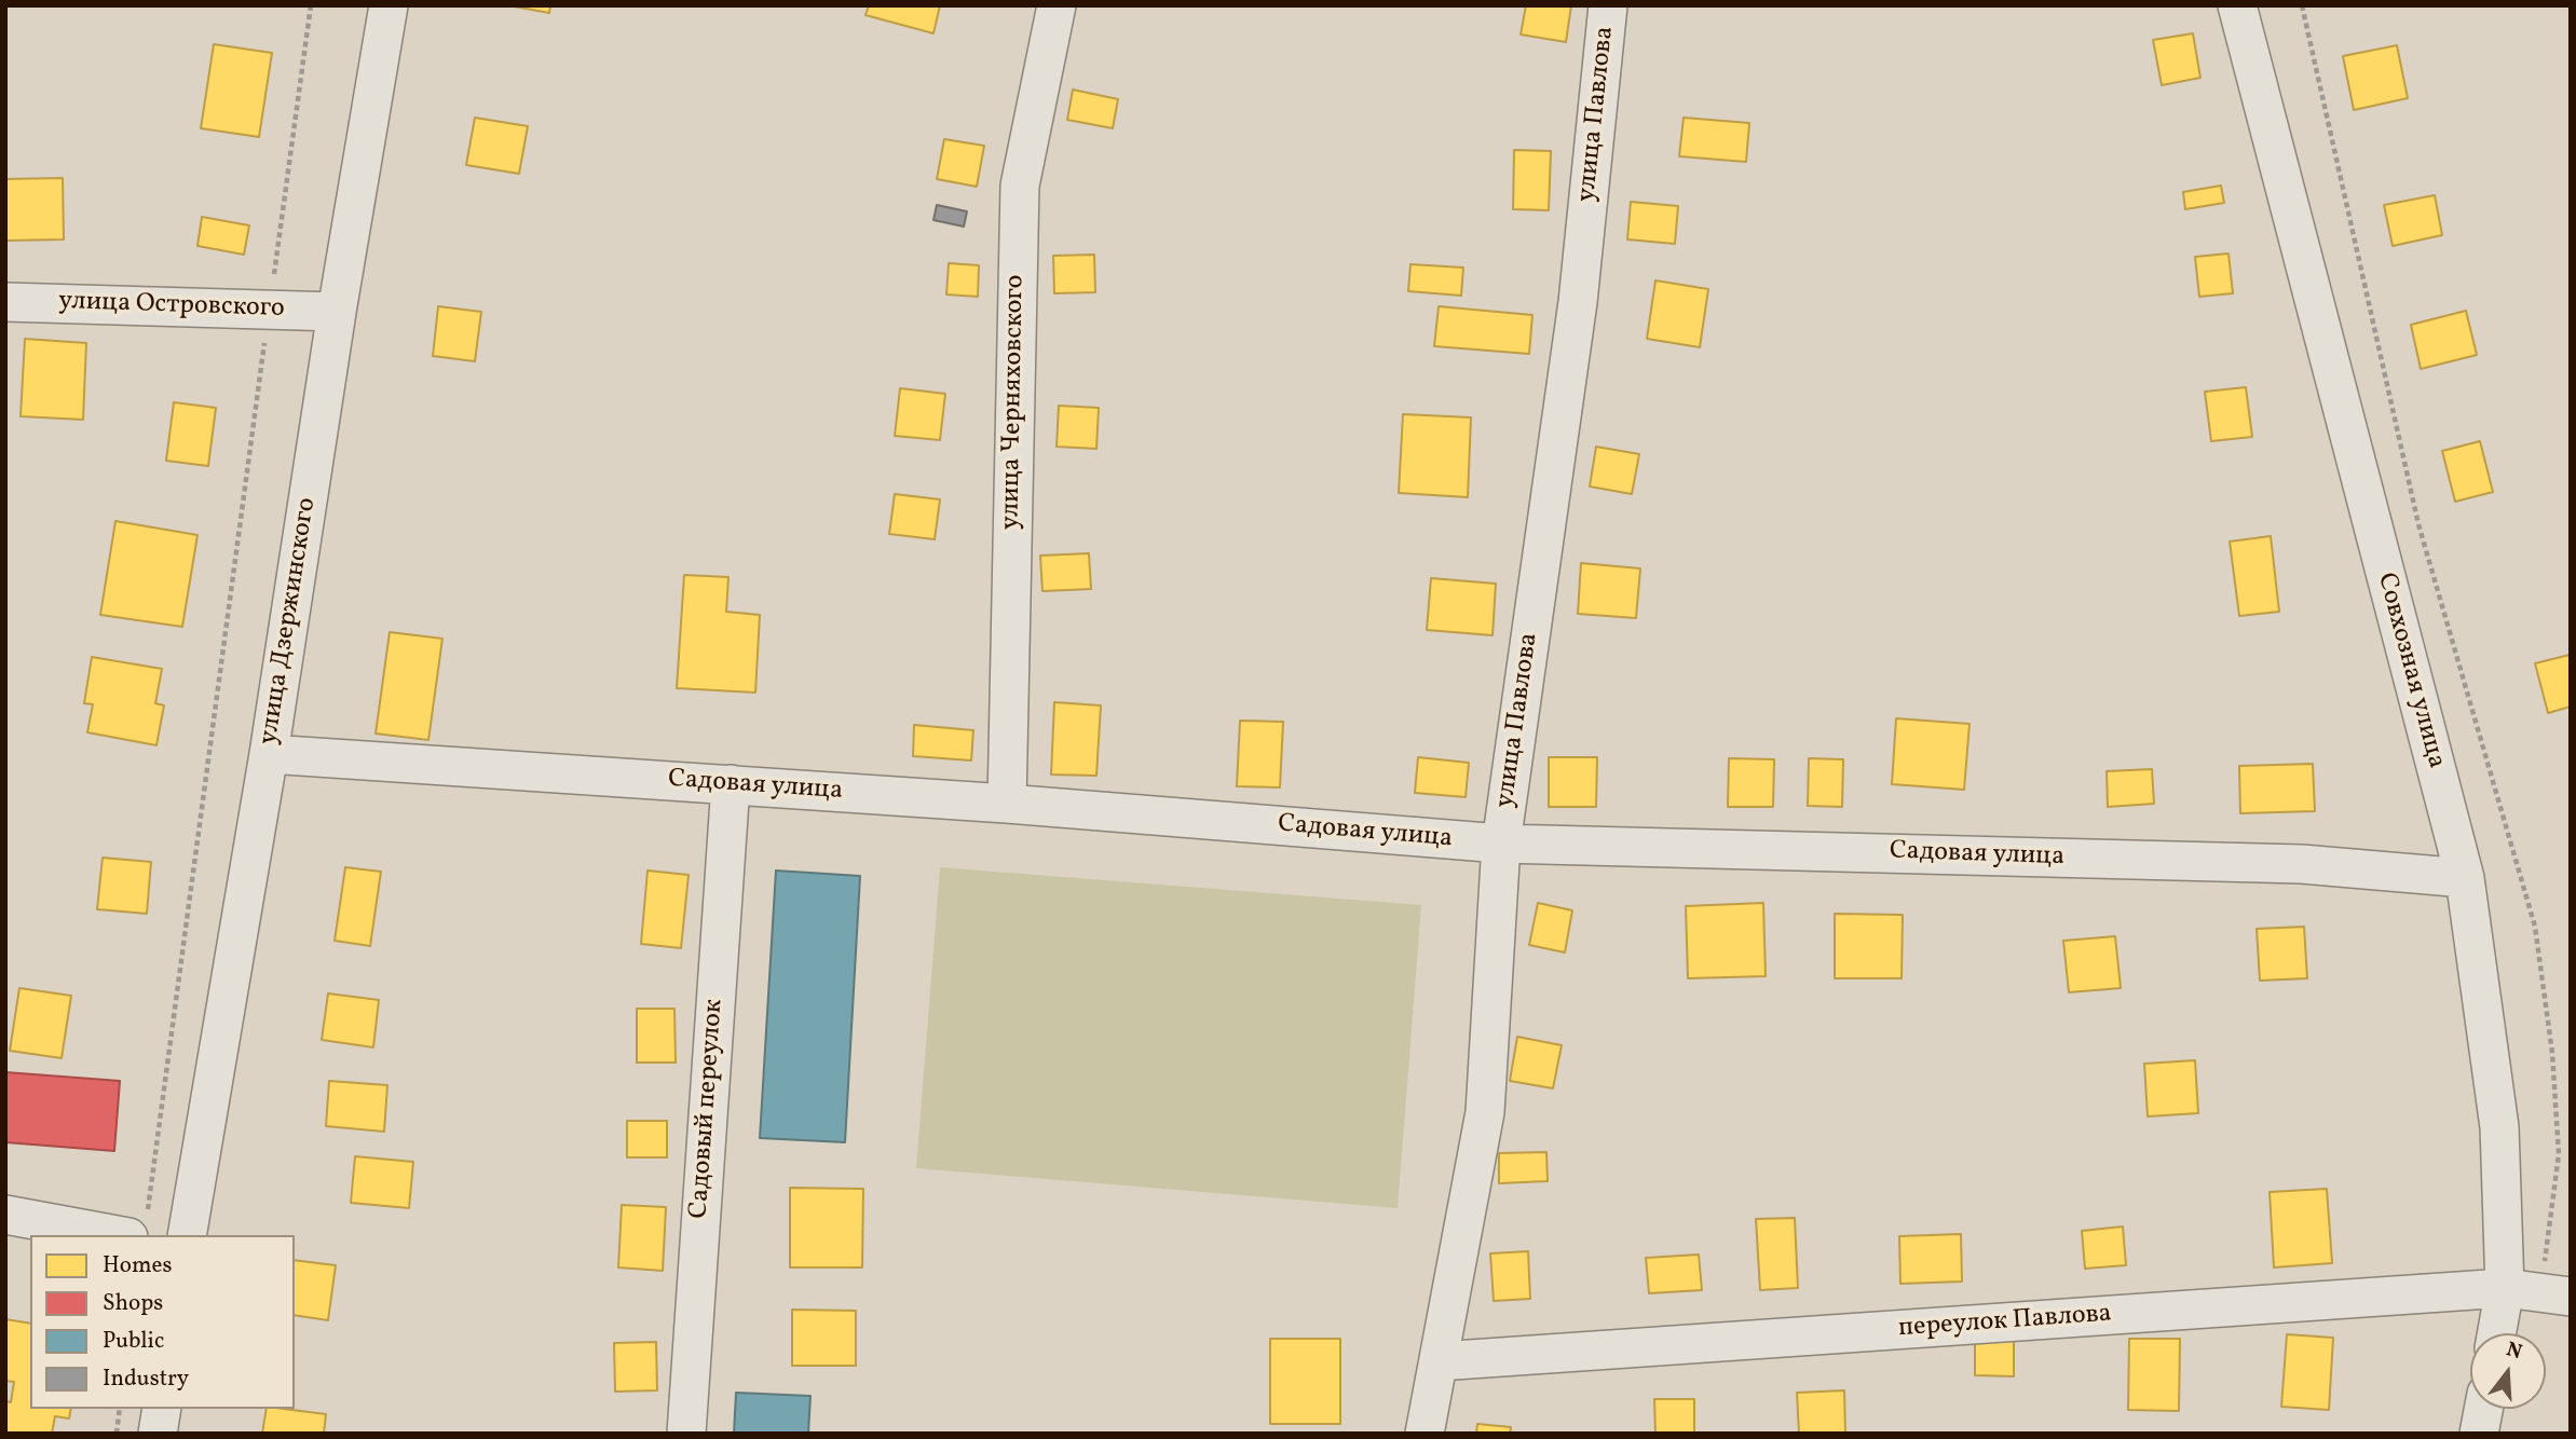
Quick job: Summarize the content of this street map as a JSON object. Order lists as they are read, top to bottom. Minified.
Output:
{"streets":{"street":["улица Павлова","улица Островского","улица Черняховского","улица Дзержинского","Совхозная улица","Садовая улица","Садовый переулок","переулок Павлова"]},"crossings":[["улица Павлова","Садовая улица"],["улица Павлова","переулок Павлова"],["улица Островского","улица Дзержинского"],["улица Черняховского","Садовая улица"],["улица Дзержинского","Садовая улица"],["Совхозная улица","Садовая улица"],["Совхозная улица","переулок Павлова"],["Садовая улица","Садовый переулок"]],"legend":["Homes","Shops","Public","Industry"],"north":"top"}
